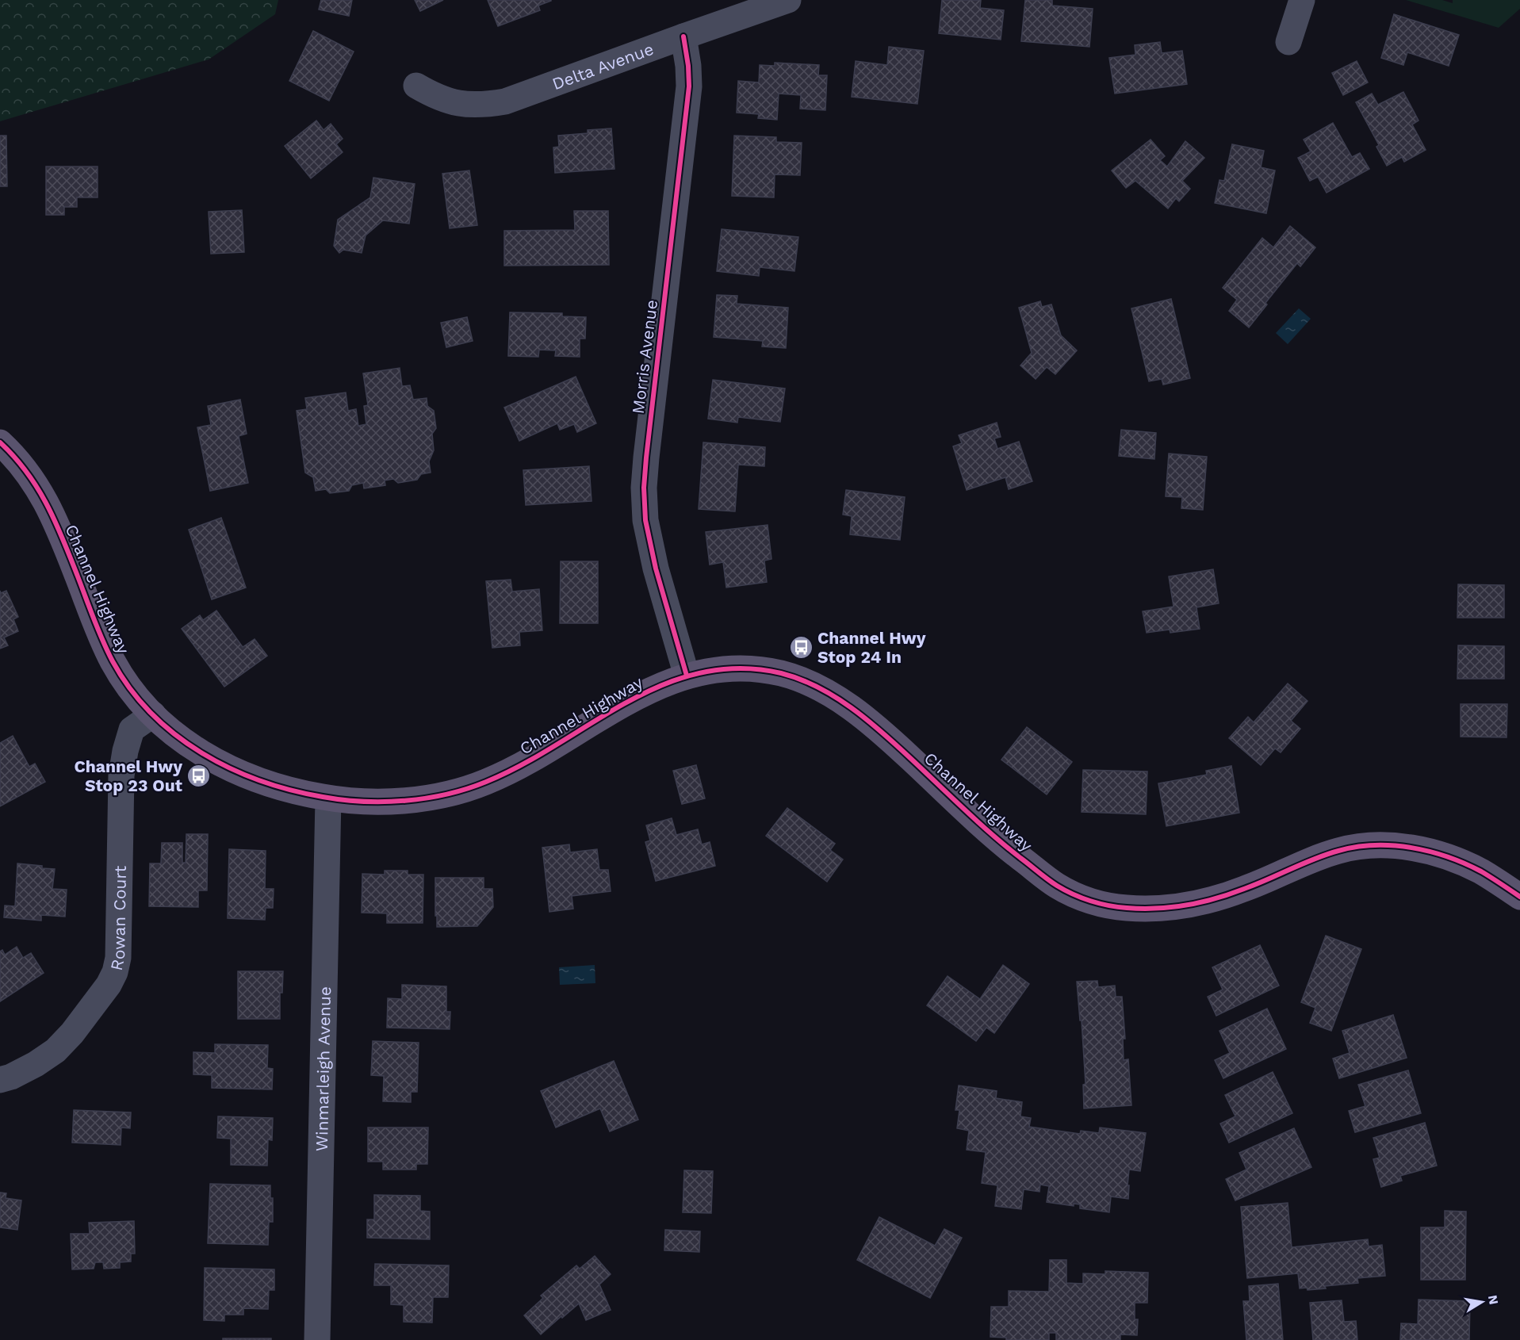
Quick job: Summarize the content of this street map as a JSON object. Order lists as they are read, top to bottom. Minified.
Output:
{"streets":{"main road":["Channel Highway"],"street":["Delta Avenue","Morris Avenue","Rowan Court","Winmarleigh Avenue"]},"crossings":[["Delta Avenue","Morris Avenue"],["Morris Avenue","Channel Highway"],["Channel Highway","Rowan Court"],["Channel Highway","Winmarleigh Avenue"]],"places":{"bus stop":["Channel Hwy Stop 24 In","Channel Hwy Stop 23 Out"]},"north":"right"}
